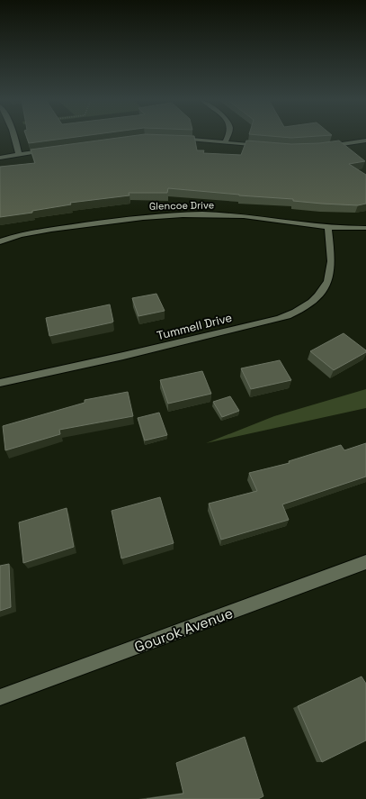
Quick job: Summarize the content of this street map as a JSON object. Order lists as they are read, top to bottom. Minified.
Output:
{"streets":{"street":["Glencoe Drive","Tummell Drive","Gourok Avenue"]},"crossings":[["Glencoe Drive","Tummell Drive"]]}
